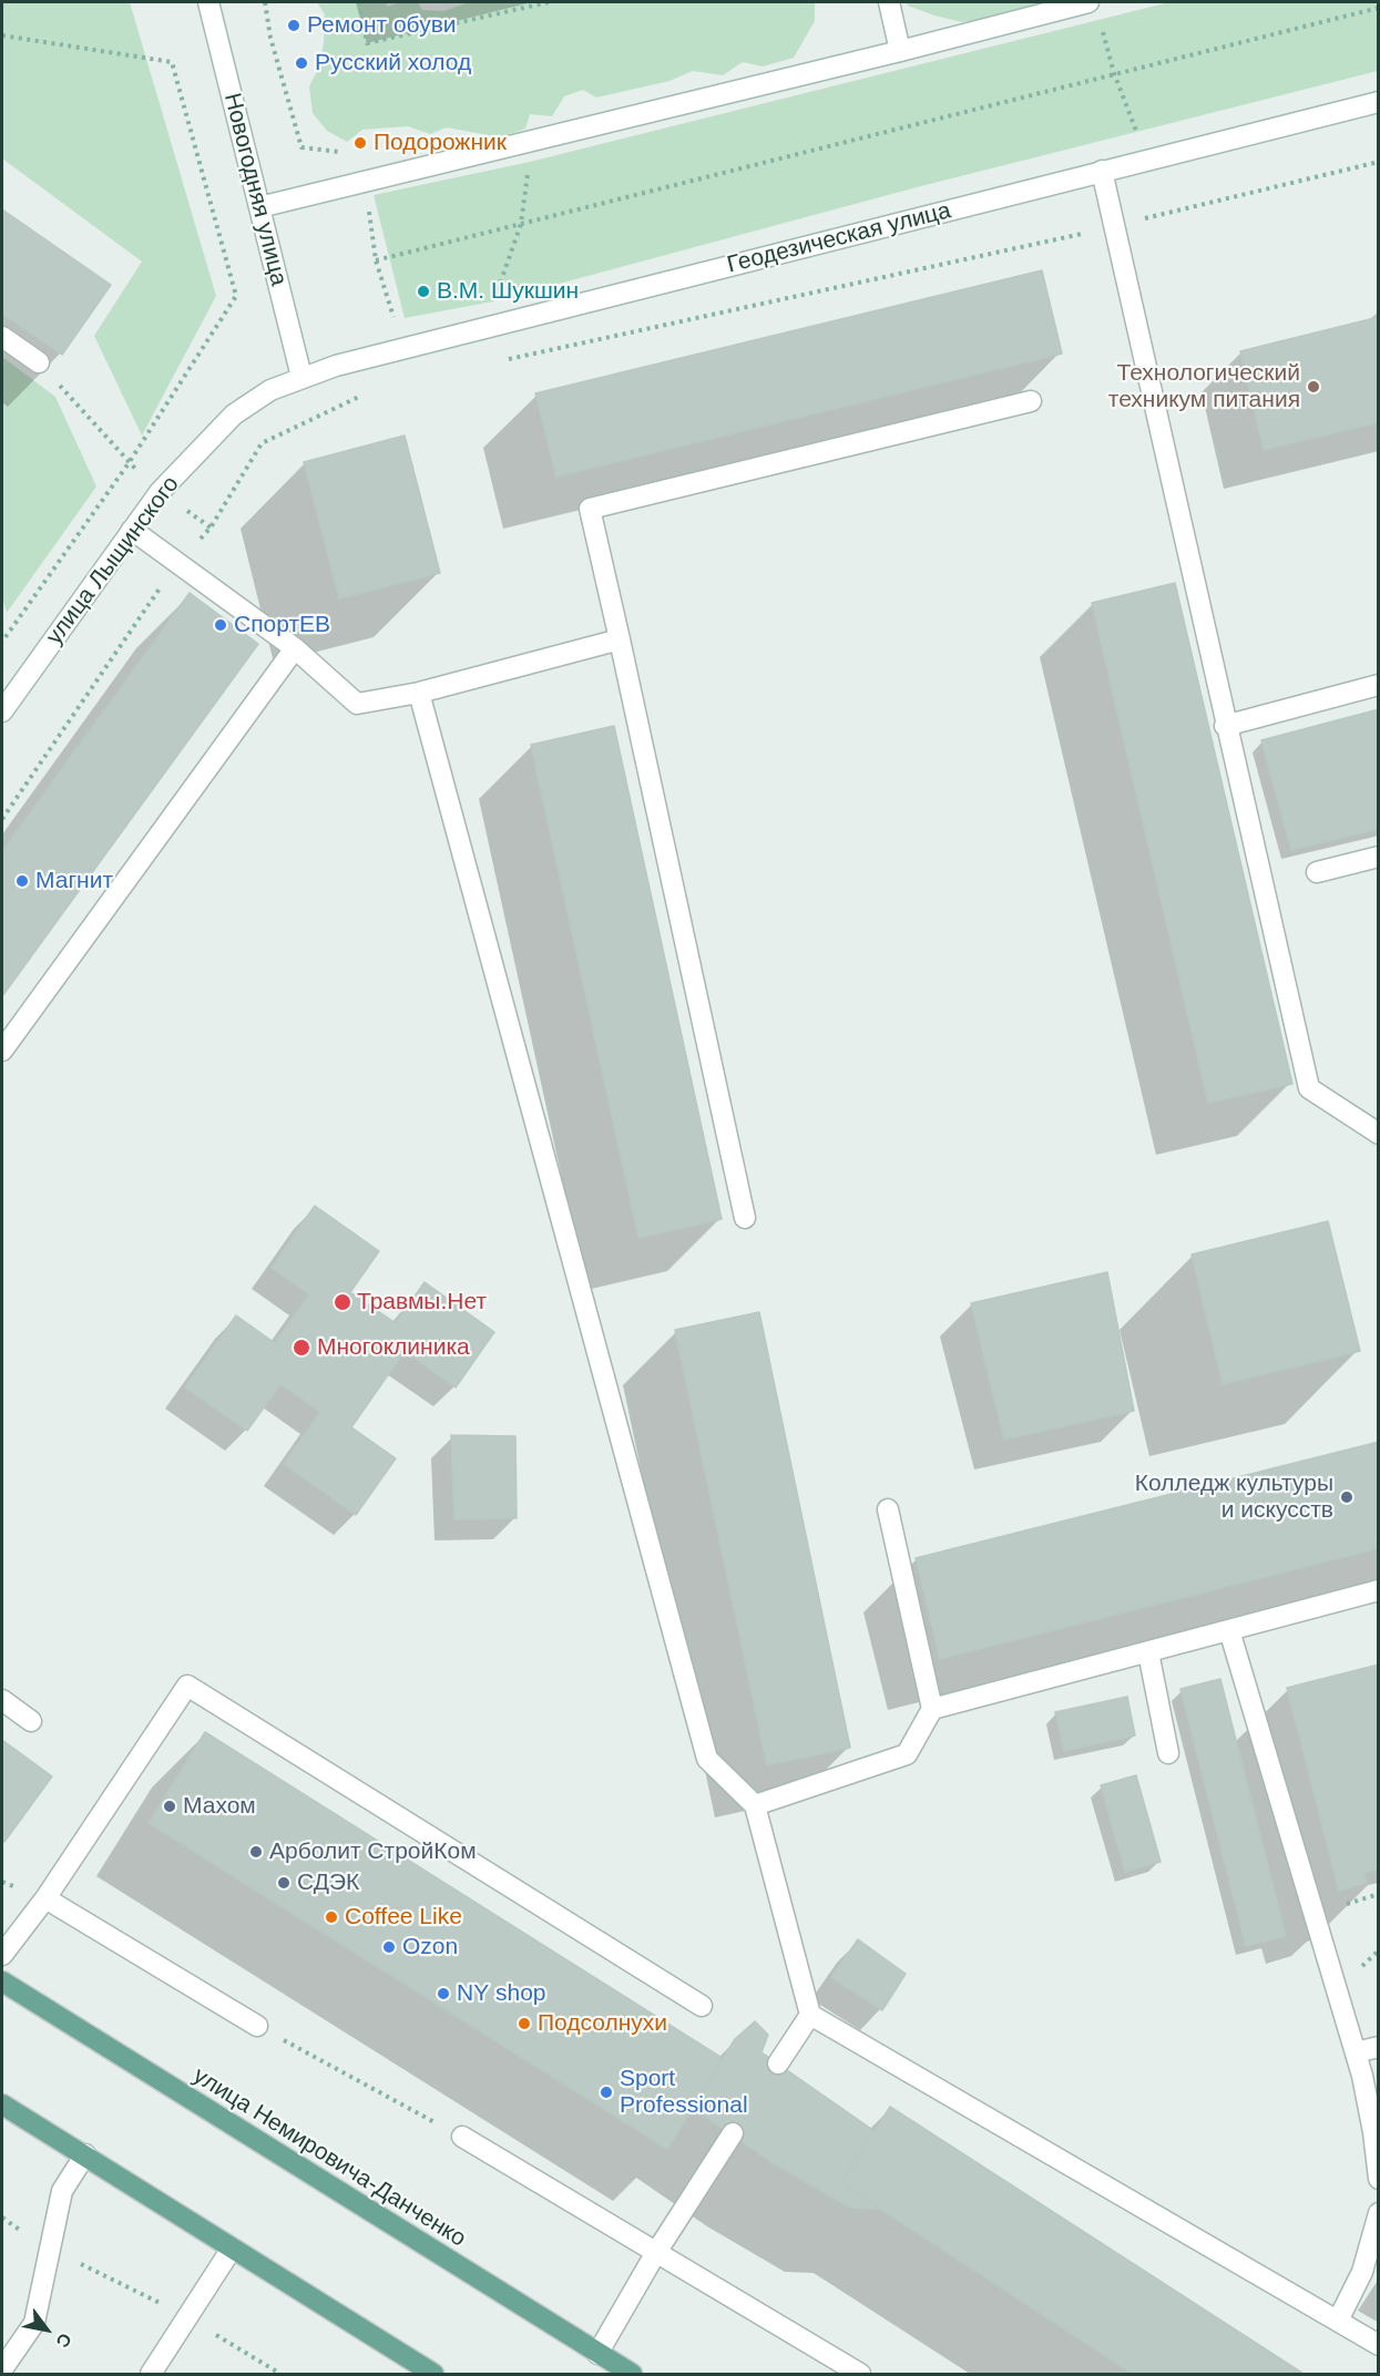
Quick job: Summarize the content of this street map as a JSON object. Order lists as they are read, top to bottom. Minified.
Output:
{"streets":{"main road":["улица Немировича-Данченко"],"street":["Новогодняя улица","Геодезическая улица","улица Лыщинского"]},"crossings":[["Новогодняя улица","Геодезическая улица"],["Новогодняя улица","улица Лыщинского"],["Геодезическая улица","улица Лыщинского"]],"places":["Ремонт обуви","Русский холод","Подорожник","В.М. Шукшин","Технологический техникум питания","СпортЕВ","Магнит","Травмы.Нет","Многоклиника","Колледж культуры и искусств","Махом","Арболит СтройКом","СДЭК","Coffee Like","Ozon","NY shop","Подсолнухи","Sport Professional"],"north":"bottom right"}
